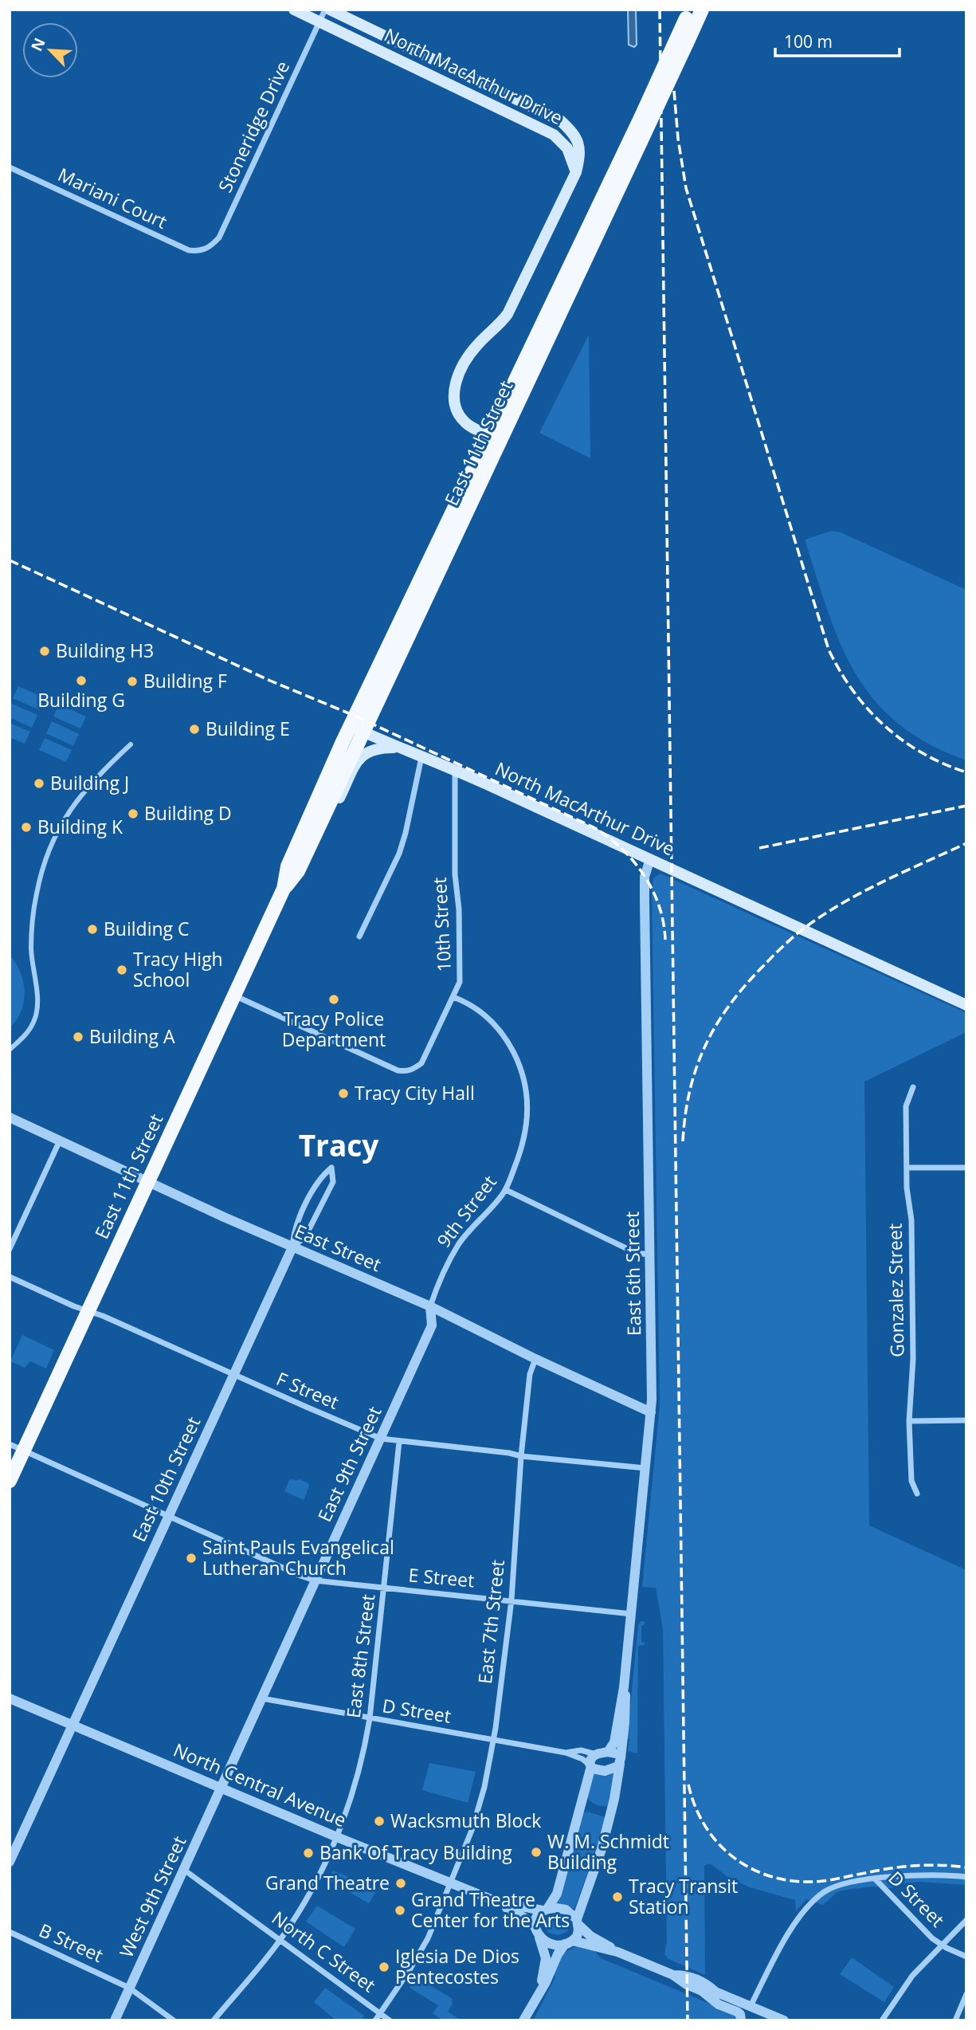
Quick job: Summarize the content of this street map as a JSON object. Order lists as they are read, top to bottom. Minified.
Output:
{"streets":{"main road":["North MacArthur Drive","East 11th Street"],"street":["Stoneridge Drive","Mariani Court","10th Street","9th Street","East Street","East 6th Street","Gonzalez Street","F Street","East 9th Street","East 10th Street","E Street","East 7th Street","East 8th Street","D Street","North Central Avenue","West 9th Street","B Street","North C Street"]},"crossings":[["North MacArthur Drive","Stoneridge Drive"],["North MacArthur Drive","East 11th Street"],["North MacArthur Drive","10th Street"],["North MacArthur Drive","East 6th Street"],["Stoneridge Drive","Mariani Court"],["East 11th Street","10th Street"],["East 11th Street","East Street"],["East 11th Street","F Street"],["East 11th Street","E Street"],["10th Street","9th Street"],["9th Street","East Street"],["9th Street","East 9th Street"],["East Street","East 6th Street"],["East Street","East 9th Street"],["East Street","East 10th Street"],["East Street","East 7th Street"],["East 6th Street","F Street"],["East 6th Street","E Street"],["East 6th Street","D Street"],["East 6th Street","North Central Avenue"],["F Street","East 9th Street"],["F Street","East 10th Street"],["F Street","East 7th Street"],["F Street","East 8th Street"],["East 9th Street","E Street"],["East 9th Street","D Street"],["East 9th Street","North Central Avenue"],["East 9th Street","West 9th Street"],["East 10th Street","E Street"],["East 10th Street","North Central Avenue"],["E Street","East 7th Street"],["E Street","East 8th Street"],["East 7th Street","D Street"],["East 7th Street","North Central Avenue"],["East 7th Street","North C Street"],["East 8th Street","D Street"],["East 8th Street","North Central Avenue"],["East 8th Street","North C Street"],["North Central Avenue","West 9th Street"],["West 9th Street","B Street"],["West 9th Street","North C Street"]],"districts":["Tracy"],"places":["Building H3","Building G","Building F","Building E","Building J","Building D","Building K","Building C","Tracy High School","Tracy Police Department","Building A","Tracy City Hall","Saint Pauls Evangelical Lutheran Church","Wacksmuth Block","W. M. Schmidt Building","Bank Of Tracy Building","Grand Theatre","Tracy Transit Station","Grand Theatre Center for the Arts","Iglesia De Dios Pentecostes"],"scale_bar":"100 m","north":"top left"}
